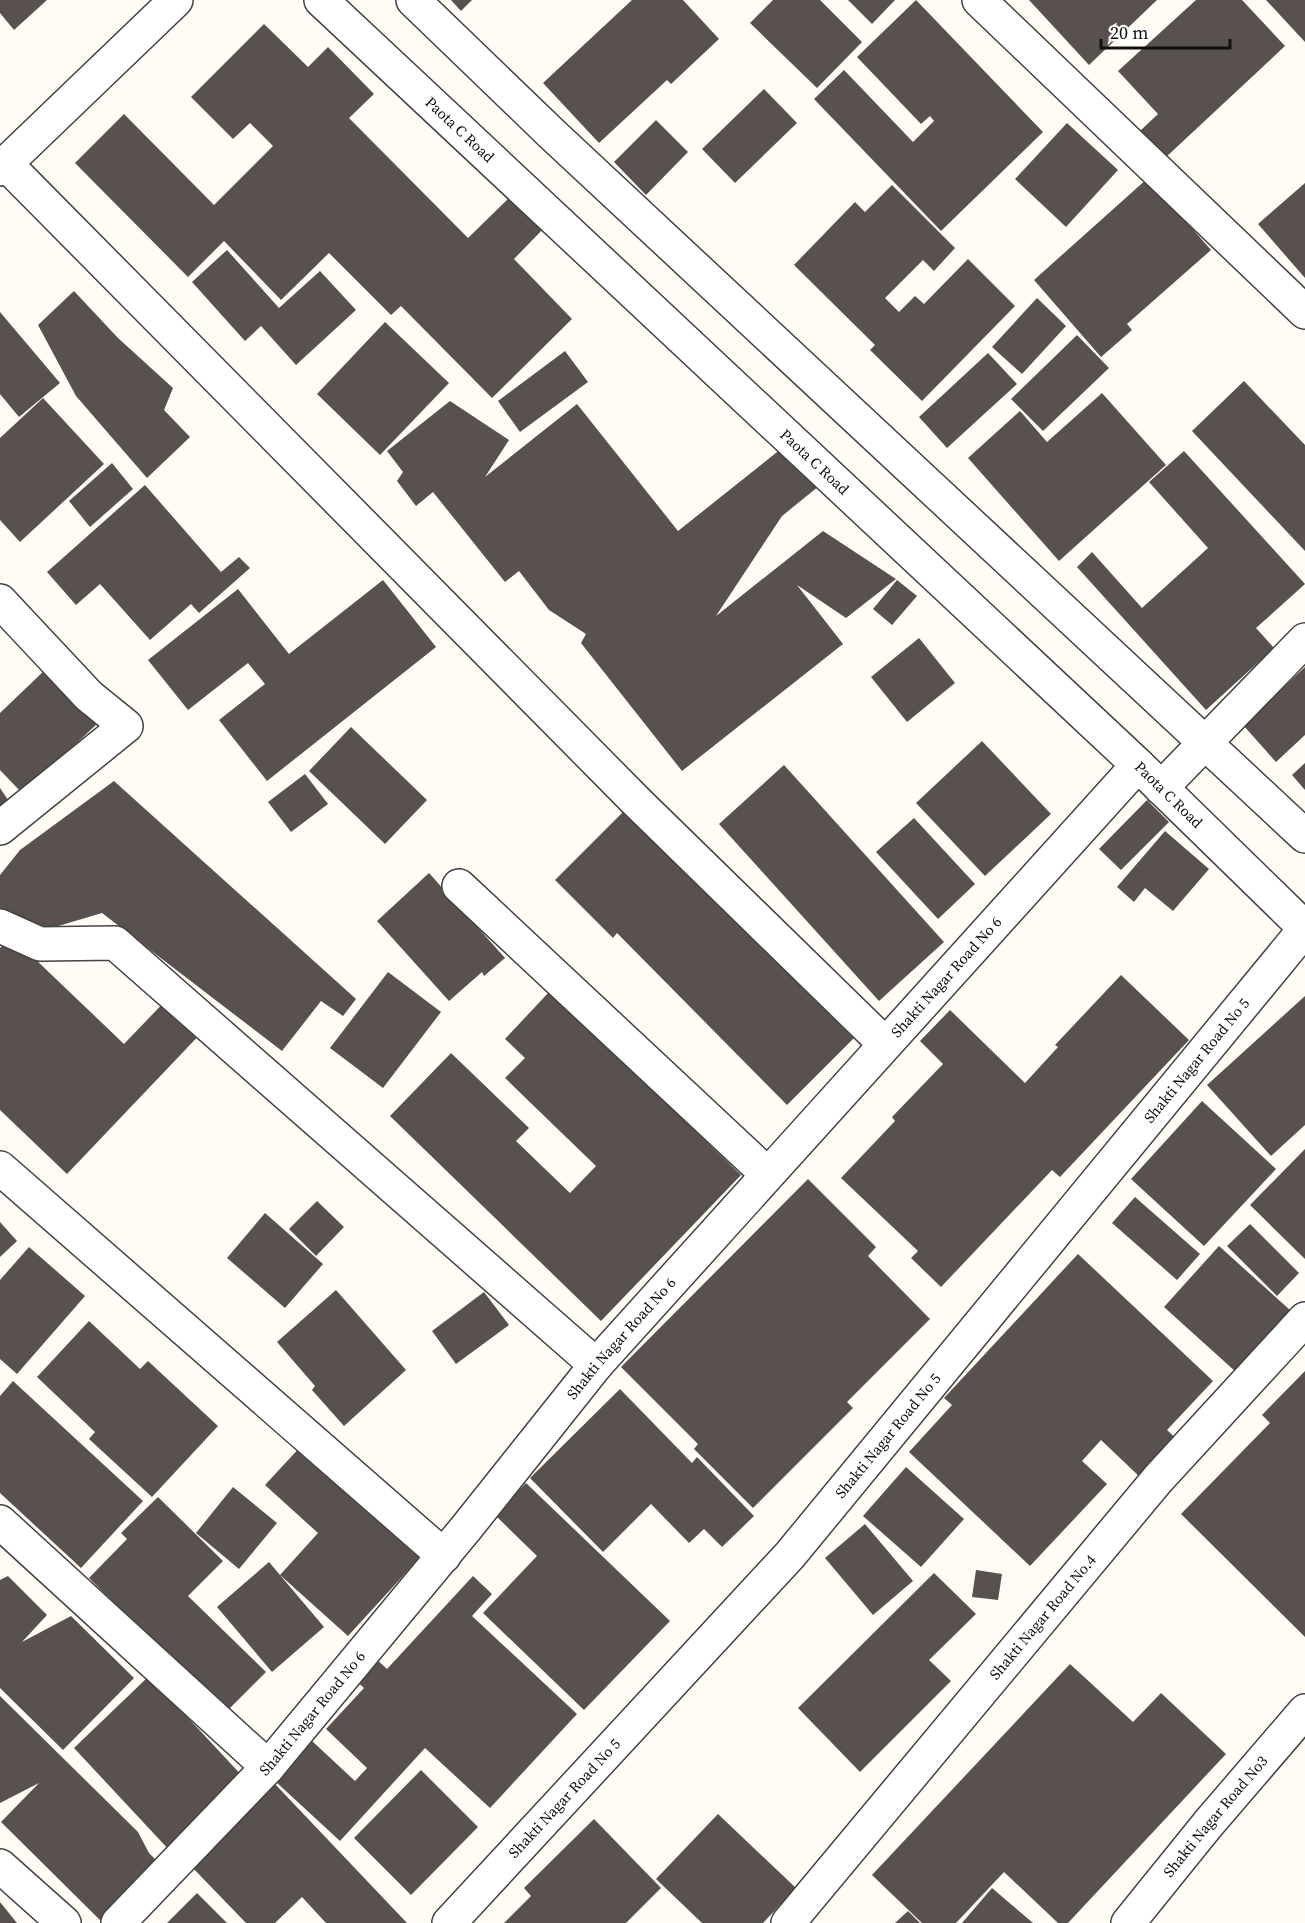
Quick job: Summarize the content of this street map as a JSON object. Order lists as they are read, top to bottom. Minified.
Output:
{"streets":{"street":["Paota C Road","Shakti Nagar Road No 6","Shakti Nagar Road No 5","Shakti Nagar Road No.4","Shakti Nagar Road No3"]},"crossings":[["Paota C Road","Shakti Nagar Road No 6"],["Paota C Road","Shakti Nagar Road No 5"]],"scale_bar":"20 m"}
